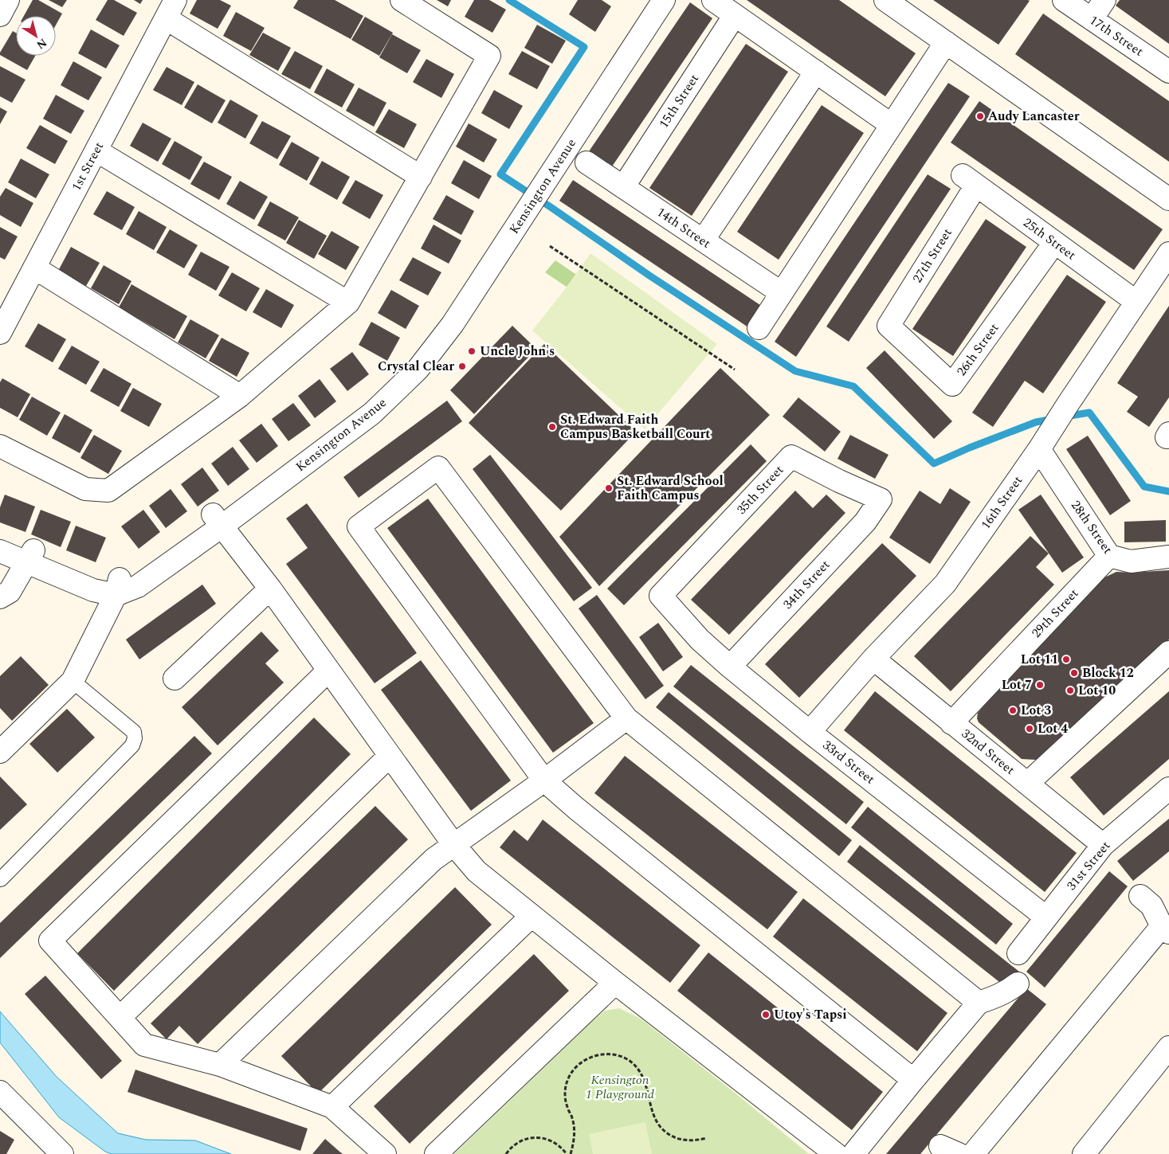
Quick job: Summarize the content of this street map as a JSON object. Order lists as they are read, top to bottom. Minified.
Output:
{"streets":{"street":["17th Street","15th Street","1st Street","Kensington Avenue","14th Street","25th Street","27th Street","26th Street","35th Street","16th Street","28th Street","34th Street","29th Street","32nd Street","33rd Street","31st Street"]},"crossings":[["15th Street","14th Street"],["25th Street","27th Street"],["25th Street","26th Street"],["25th Street","16th Street"],["27th Street","26th Street"],["35th Street","34th Street"],["35th Street","33rd Street"],["16th Street","28th Street"],["16th Street","32nd Street"],["16th Street","33rd Street"],["28th Street","29th Street"],["34th Street","33rd Street"],["29th Street","32nd Street"],["32nd Street","31st Street"],["33rd Street","31st Street"]],"parks":["Kensington 1 Playground"],"places":["Audy Lancaster","Uncle John's","Crystal Clear","St. Edward Faith Campus Basketball Court","St. Edward School Faith Campus","Lot 11","Block 12","Lot 7","Lot 10","Lot 3","Lot 4","Utoy's Tapsi"],"north":"bottom right"}
